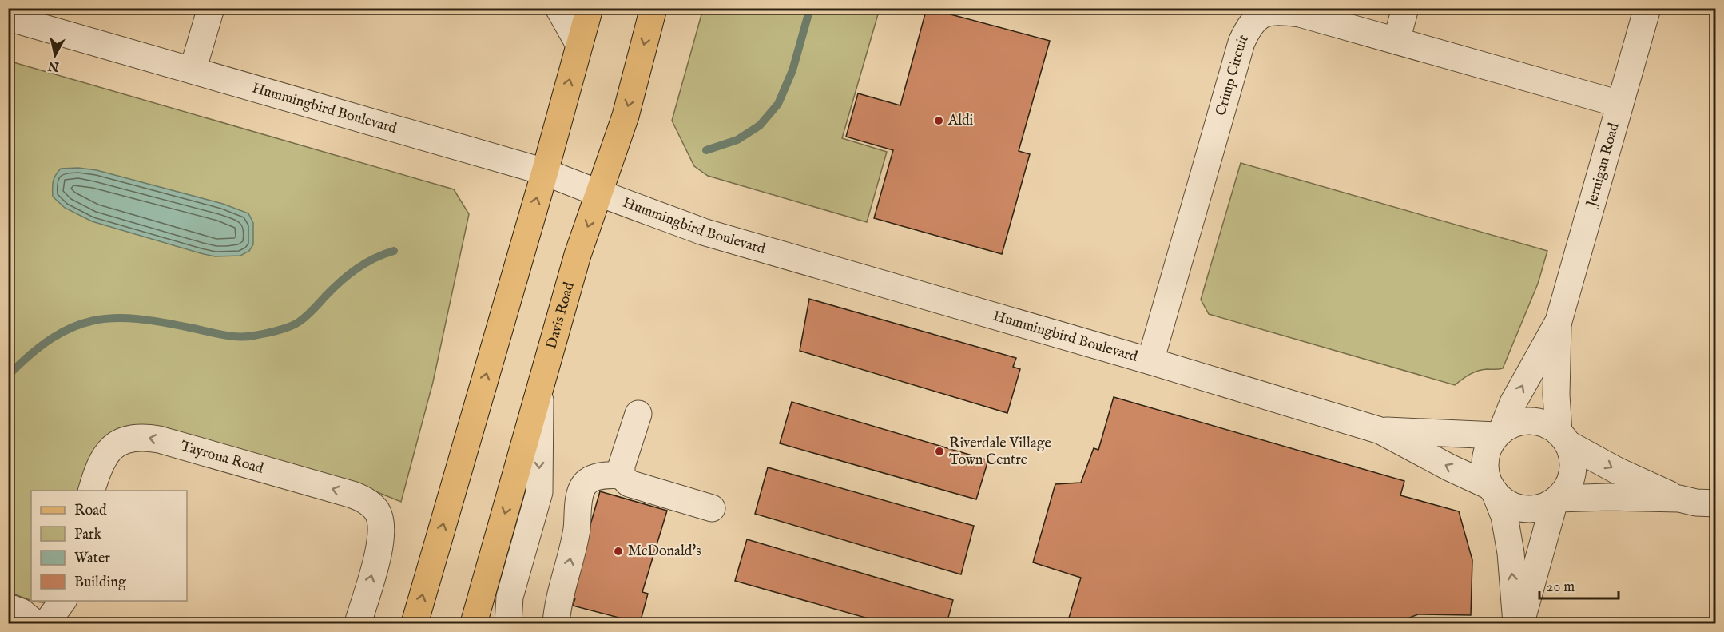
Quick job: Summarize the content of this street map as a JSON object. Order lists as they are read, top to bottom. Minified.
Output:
{"streets":{"main road":["Davis Road"],"street":["Crimp Circuit","Hummingbird Boulevard","Jernigan Road","Tayrona Road"]},"crossings":[["Crimp Circuit","Hummingbird Boulevard"],["Crimp Circuit","Jernigan Road"],["Hummingbird Boulevard","Jernigan Road"],["Hummingbird Boulevard","Davis Road"]],"places":["Aldi","Riverdale Village Town Centre","McDonald's"],"legend":["Road","Park","Water","Building"],"scale_bar":"20 m","north":"bottom"}
